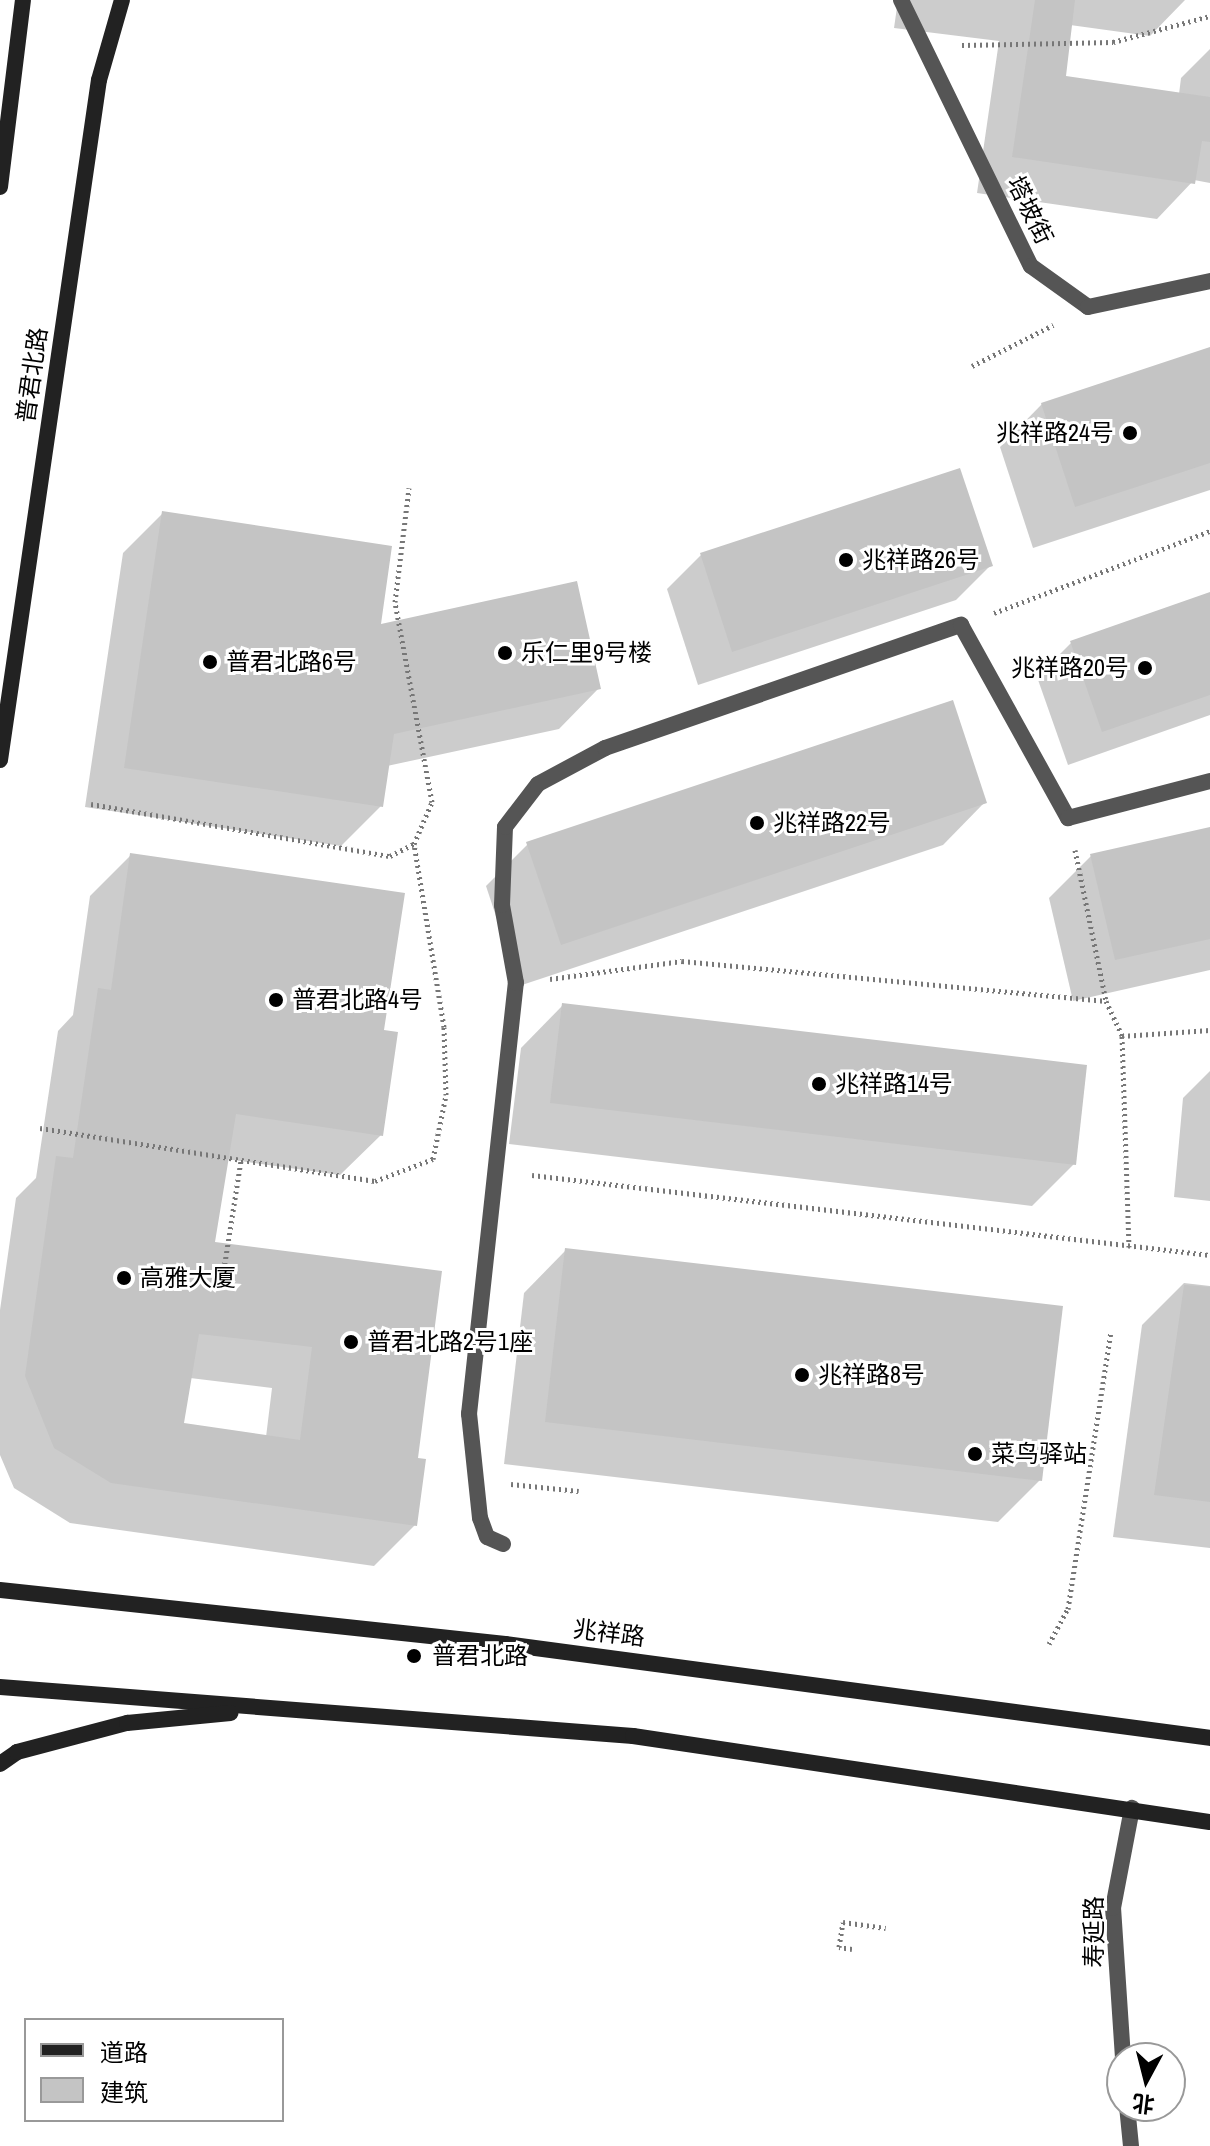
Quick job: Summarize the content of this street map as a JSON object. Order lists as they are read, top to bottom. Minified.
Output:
{"streets":{"main road":["普君北路","兆祥路"],"street":["塔坡街","寿延路"]},"places":["兆祥路24号","兆祥路26号","乐仁里9号楼","普君北路6号","兆祥路20号","兆祥路22号","普君北路4号","兆祥路14号","高雅大厦","普君北路2号1座","兆祥路8号","菜鸟驿站","普君北路"],"legend":["道路","建筑"],"north":"bottom"}
